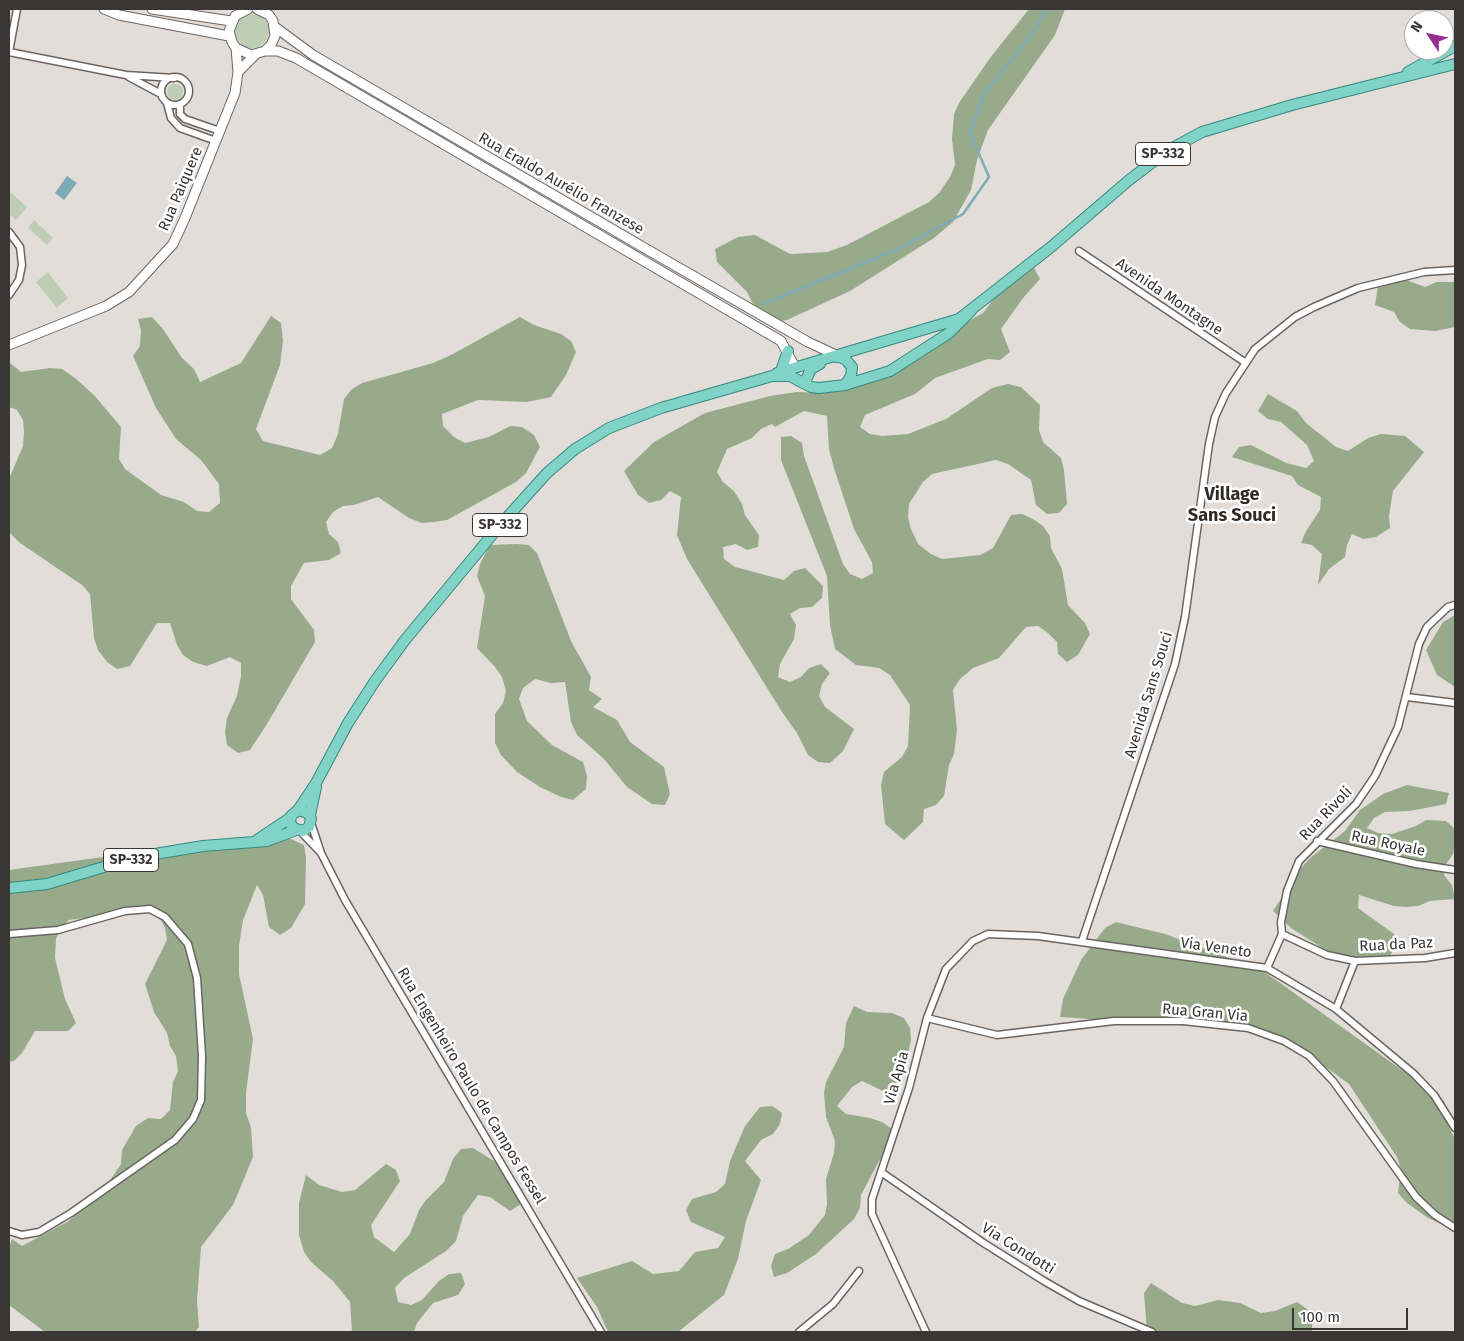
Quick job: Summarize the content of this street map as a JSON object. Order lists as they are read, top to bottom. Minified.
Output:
{"streets":{"main road":["SP-332","Rua Eraldo Aurélio Franzese","Rua Paiquere"],"street":["Avenida Montagne","Avenida Sans Souci","Rua Rivoli","Rua Royale","Rua da Paz","Via Veneto","Rua Gran Via","Via Apia","Rua Engenheiro Paulo de Campos Fessel","Via Condotti"]},"crossings":[["SP-332","Rua Eraldo Aurélio Franzese"],["SP-332","Rua Engenheiro Paulo de Campos Fessel"],["Rua Eraldo Aurélio Franzese","Rua Paiquere"],["Avenida Montagne","Avenida Sans Souci"],["Avenida Sans Souci","Via Veneto"],["Avenida Sans Souci","Via Apia"],["Rua Rivoli","Rua Royale"],["Rua Rivoli","Rua da Paz"],["Rua Rivoli","Via Veneto"],["Via Veneto","Via Apia"],["Rua Gran Via","Via Apia"],["Via Apia","Via Condotti"]],"districts":["Village Sans Souci"],"scale_bar":"100 m","north":"top left"}
